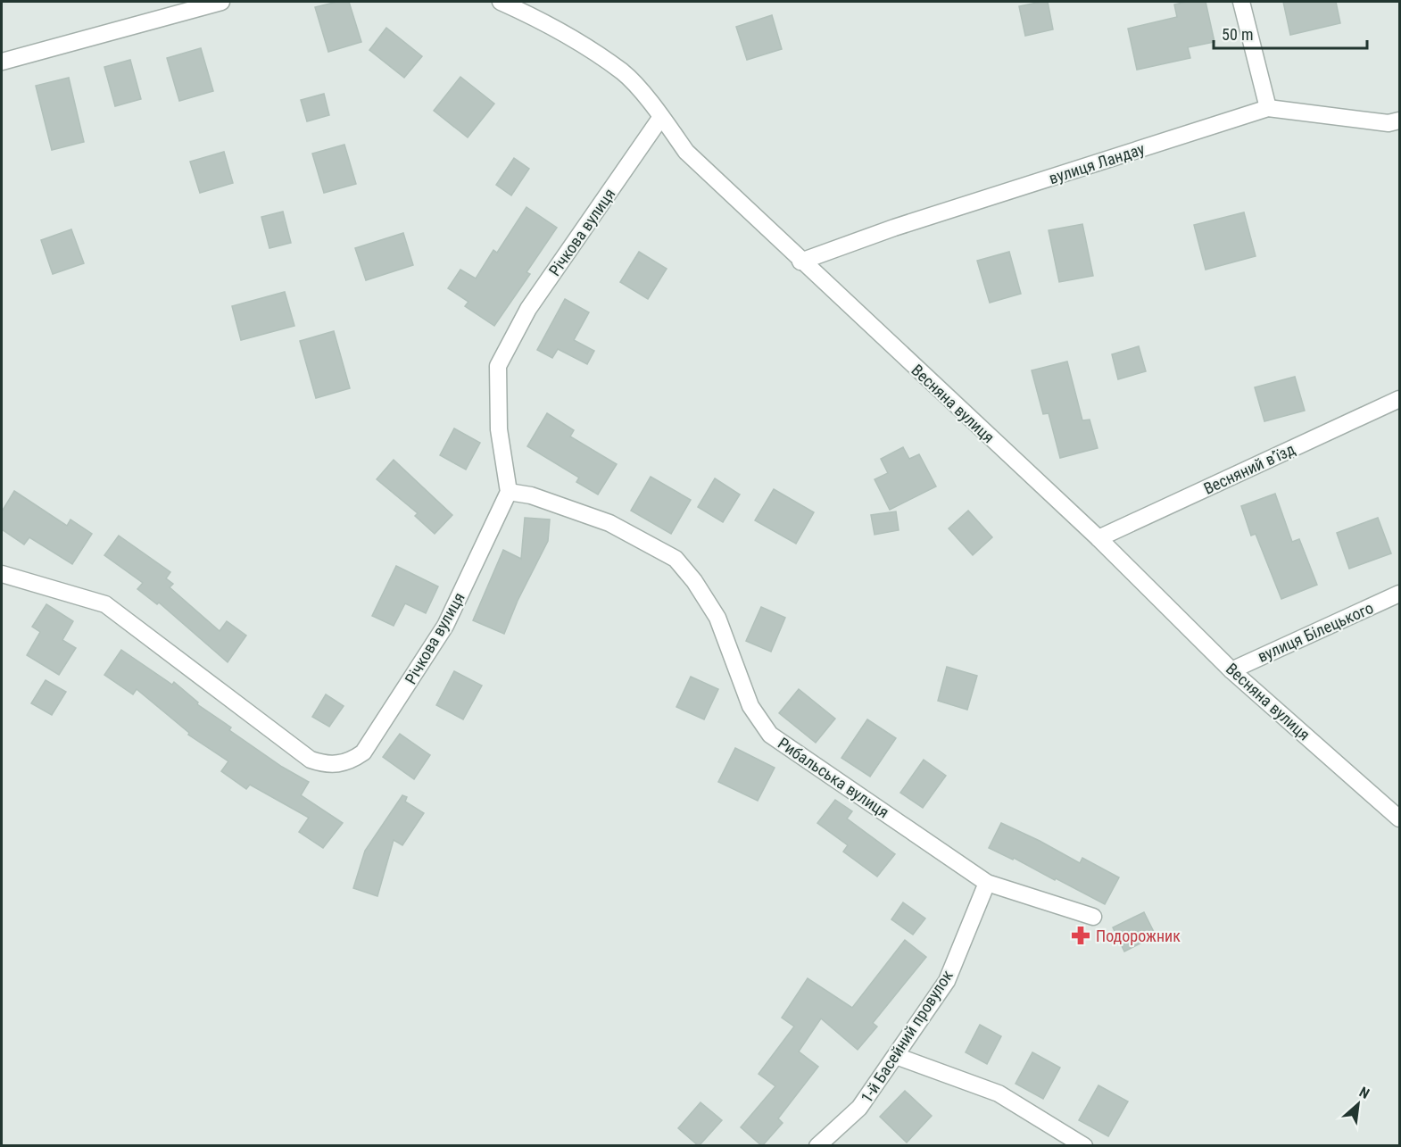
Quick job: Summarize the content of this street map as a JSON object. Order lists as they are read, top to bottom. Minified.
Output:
{"streets":{"street":["вулиця Ландау","Річкова вулиця","Весняна вулиця","Весняний вʼїзд","вулиця Білецького","Рибальська вулиця","1-й Басейний провулок"]},"crossings":[["вулиця Ландау","Весняна вулиця"],["Річкова вулиця","Весняна вулиця"],["Річкова вулиця","Рибальська вулиця"],["Весняна вулиця","Весняний вʼїзд"],["Весняна вулиця","вулиця Білецького"],["Рибальська вулиця","1-й Басейний провулок"]],"places":{"pharmacy":["Подорожник"]},"scale_bar":"50 m","north":"top right"}
